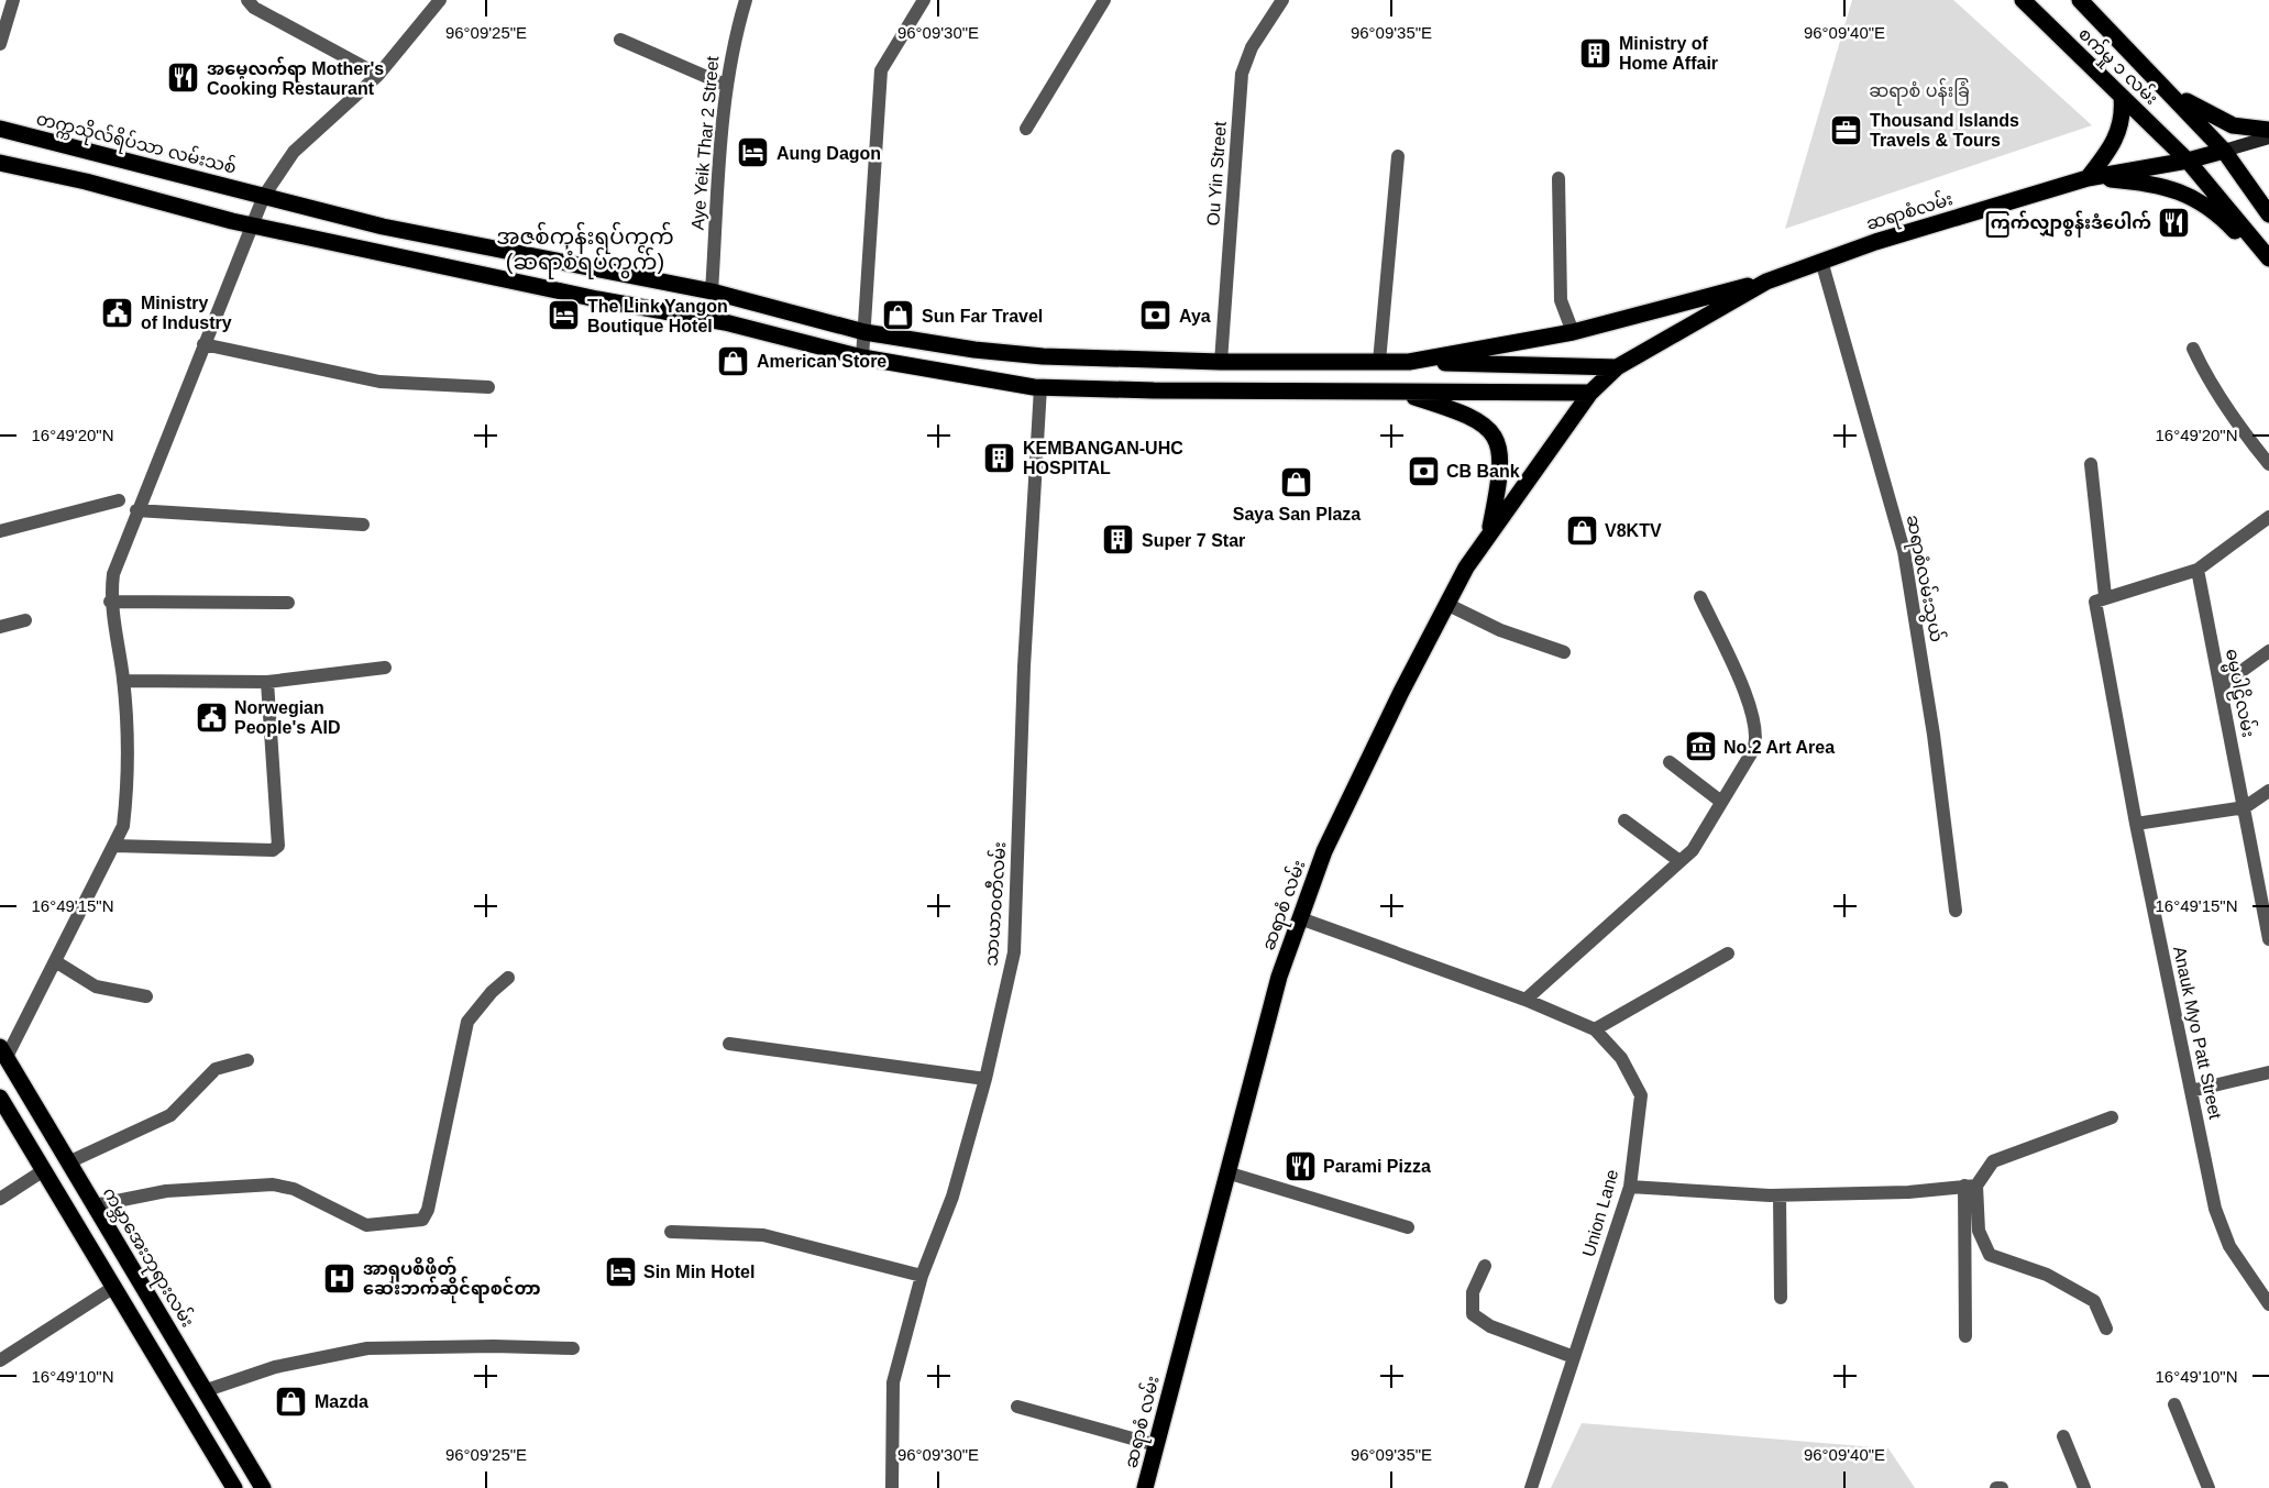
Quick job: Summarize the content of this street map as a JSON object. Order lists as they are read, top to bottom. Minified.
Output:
{"streets":{"main road":["စက်မှု ၁ လမ်း","တက္ကသိုလ်ရိပ်သာ လမ်းသစ်","ဆရာစံလမ်း","ဆရာစံ လမ်း","ကမ္ဘာအေးဘုရားလမ်း"],"street":["Aye Yeik Thar 2 Street","Ou Yin Street","ဆရာစံလမ်းသွယ်","ဓမ္မပါဠိလမ်း","သာယာဝတီလမ်း","Anauk Myo Patt Street","Union Lane"]},"crossings":[["စက်မှု ၁ လမ်း","ဆရာစံလမ်း"],["တက္ကသိုလ်ရိပ်သာ လမ်းသစ်","Aye Yeik Thar 2 Street"],["တက္ကသိုလ်ရိပ်သာ လမ်းသစ်","Ou Yin Street"],["ဆရာစံလမ်း","ဆရာစံလမ်းသွယ်"],["ဆရာစံလမ်း","ဆရာစံ လမ်း"],["ဆရာစံ လမ်း","Union Lane"]],"districts":["အဇစ်ကုန်းရပ်ကွက် (ဆရာစံရပ်ကွက်)"],"parks":["ဆရာစံ ပန်းခြံ"],"places":{"building":["Ministry of Home Affair","KEMBANGAN-UHC HOSPITAL","Super 7 Star"],"restaurant":["အမေ့လက်ရာ Mother's Cooking Restaurant","ကြက်လျှာစွန်းဒံပေါက်","Parami Pizza"],"office":["Thousand Islands Travels & Tours"],"hotel":["Aung Dagon","The Link Yangon Boutique Hotel","Sin Min Hotel"],"public building":["Ministry of Industry","Norwegian People's AID"],"shop":["Sun Far Travel","American Store","Saya San Plaza","V8KTV","Mazda"],"bank":["Aya","CB Bank"],"museum":["No.2 Art Area"],"hospital":["အာရှပစိဖိတ် ဆေးဘက်ဆိုင်ရာစင်တာ"]},"coordinates":["96°09'25\"E","96°09'30\"E","96°09'35\"E","96°09'40\"E","16°49'20\"N","16°49'15\"N","16°49'10\"N"]}
